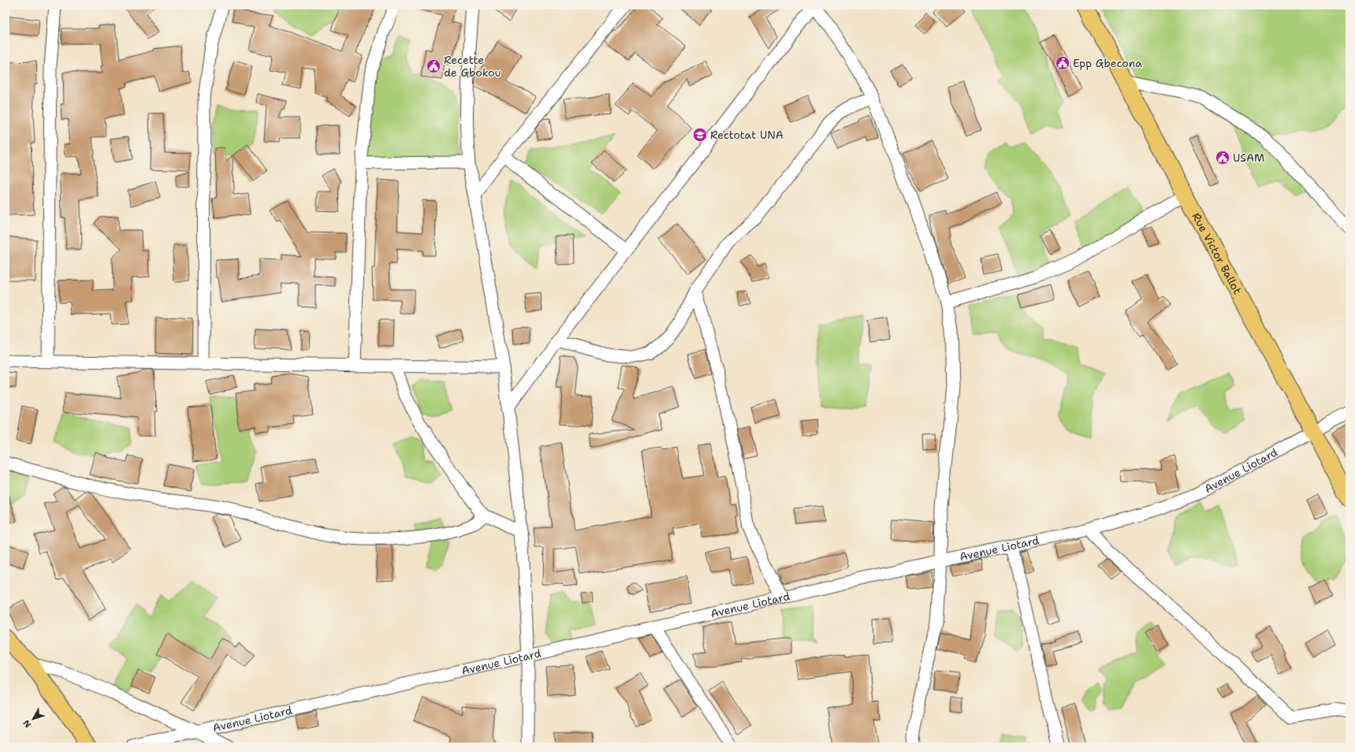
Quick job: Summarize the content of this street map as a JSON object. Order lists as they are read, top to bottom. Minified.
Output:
{"streets":{"main road":["Rue Victor Ballot"],"street":["Avenue Liotard"]},"crossings":[["Rue Victor Ballot","Avenue Liotard"]],"places":{"public building":["Epp Gbecona","Recette de Gbokou","USAM"],"school or university":["Rectotat UNA"]},"north":"bottom left"}
